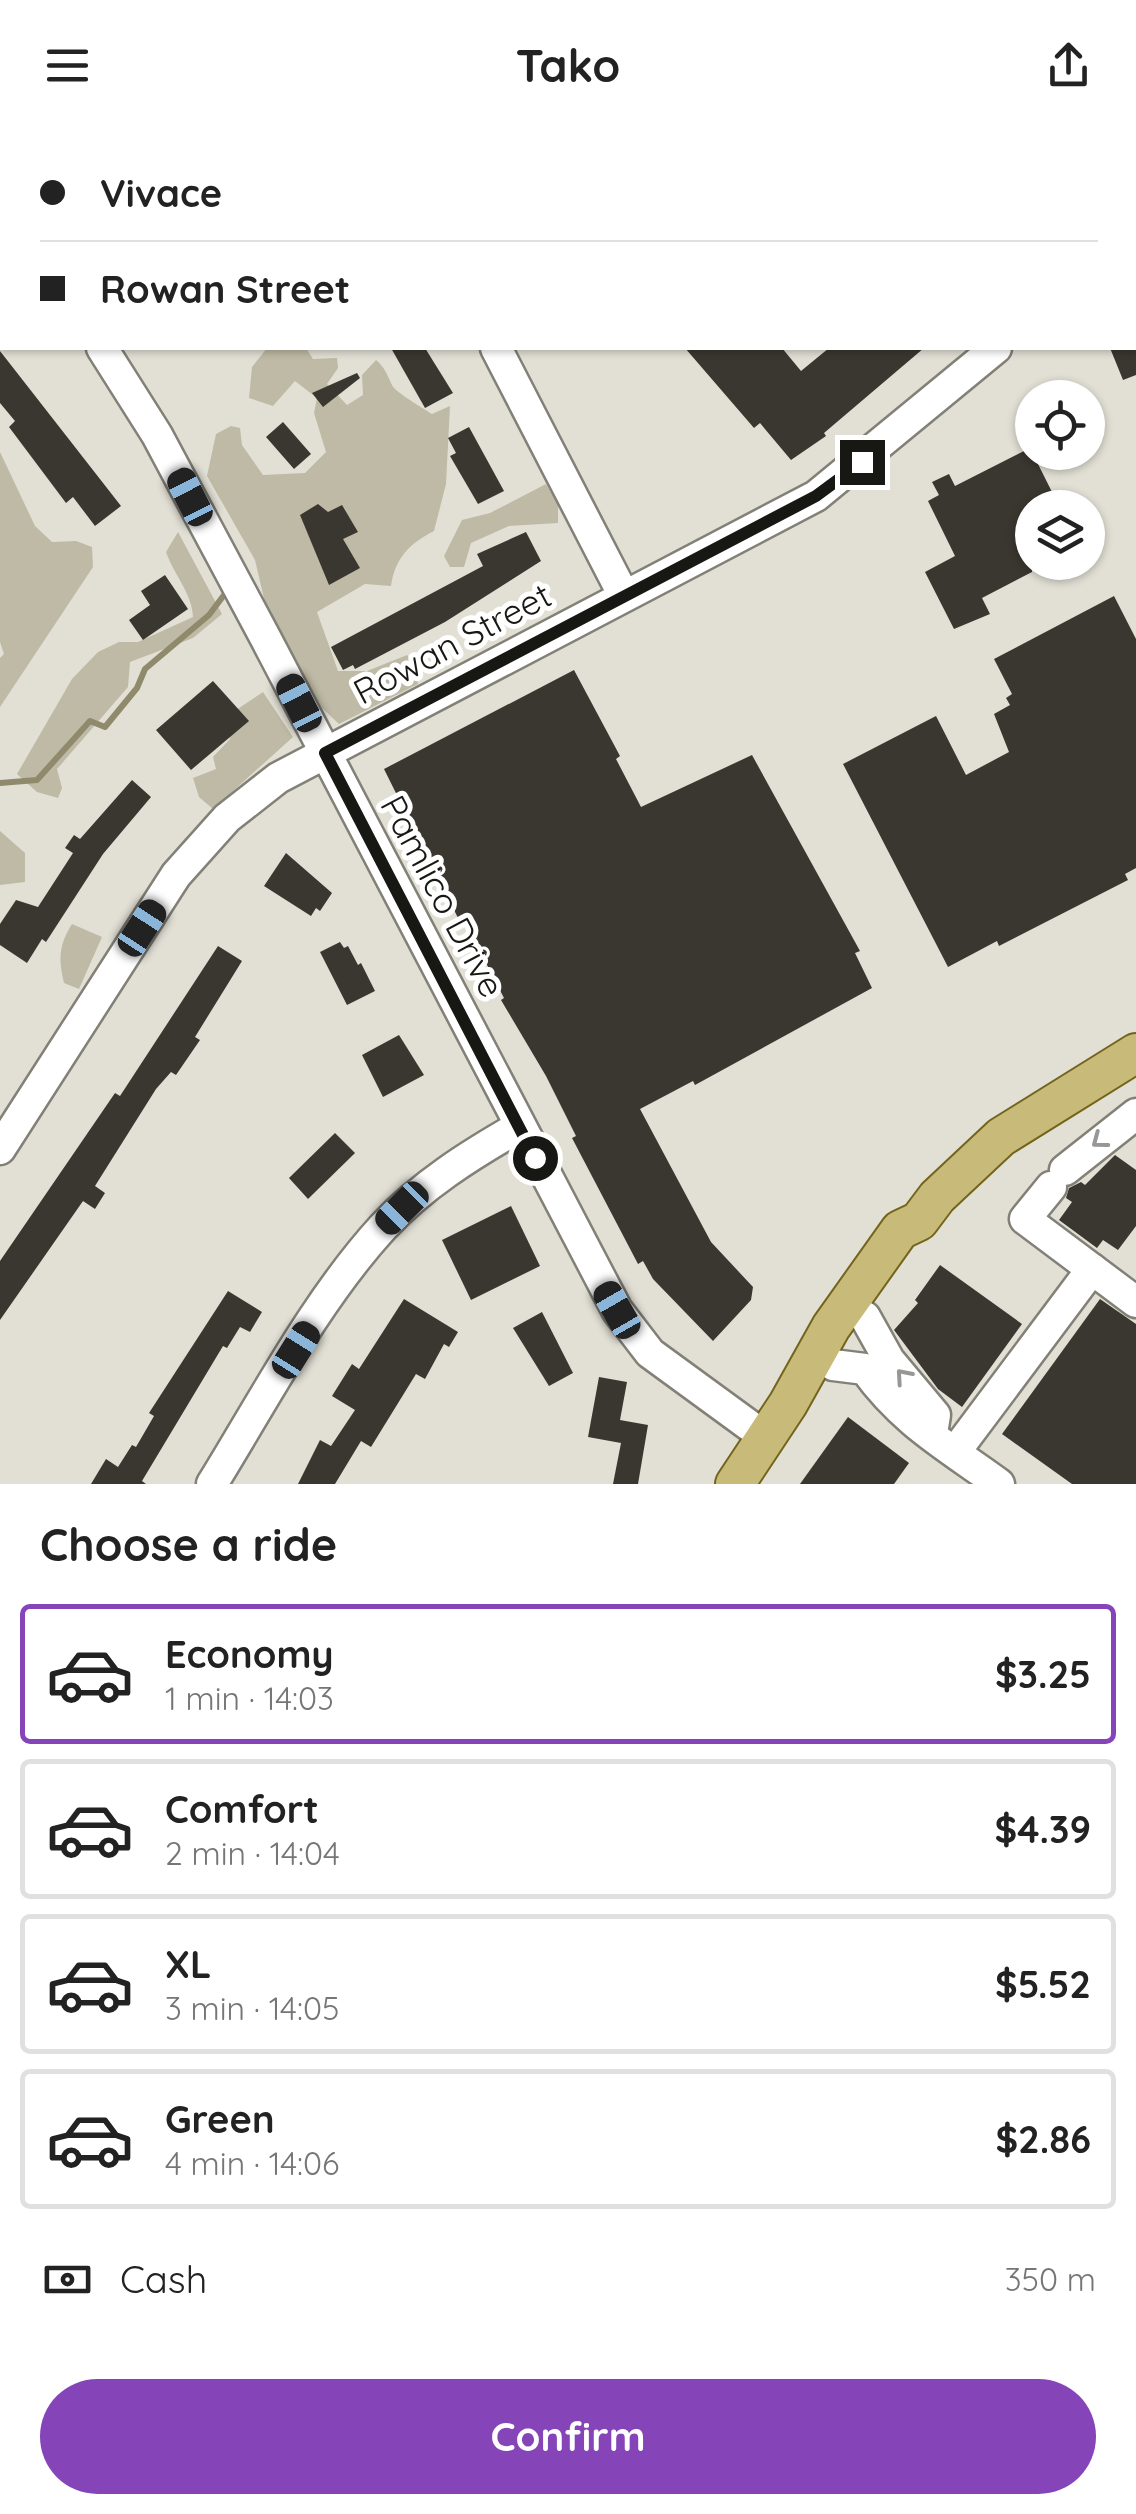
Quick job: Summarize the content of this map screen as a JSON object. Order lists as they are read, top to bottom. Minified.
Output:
{"streets":{"street":["Rowan Street","Pamlico Drive"]},"crossings":[["Rowan Street","Pamlico Drive"]],"page":{"header":"Tako","banner":["Vivace","Rowan Street"],"heading":"Choose a ride","list":[{"name":"Economy","note":"1 min · 14:03","value":"$3.25"},{"name":"Comfort","note":"2 min · 14:04","value":"$4.39"},{"name":"XL","note":"3 min · 14:05","value":"$5.52"},{"name":"Green","note":"4 min · 14:06","value":"$2.86"}],"pay":["Cash","350 m"],"buttons":"Confirm"}}
